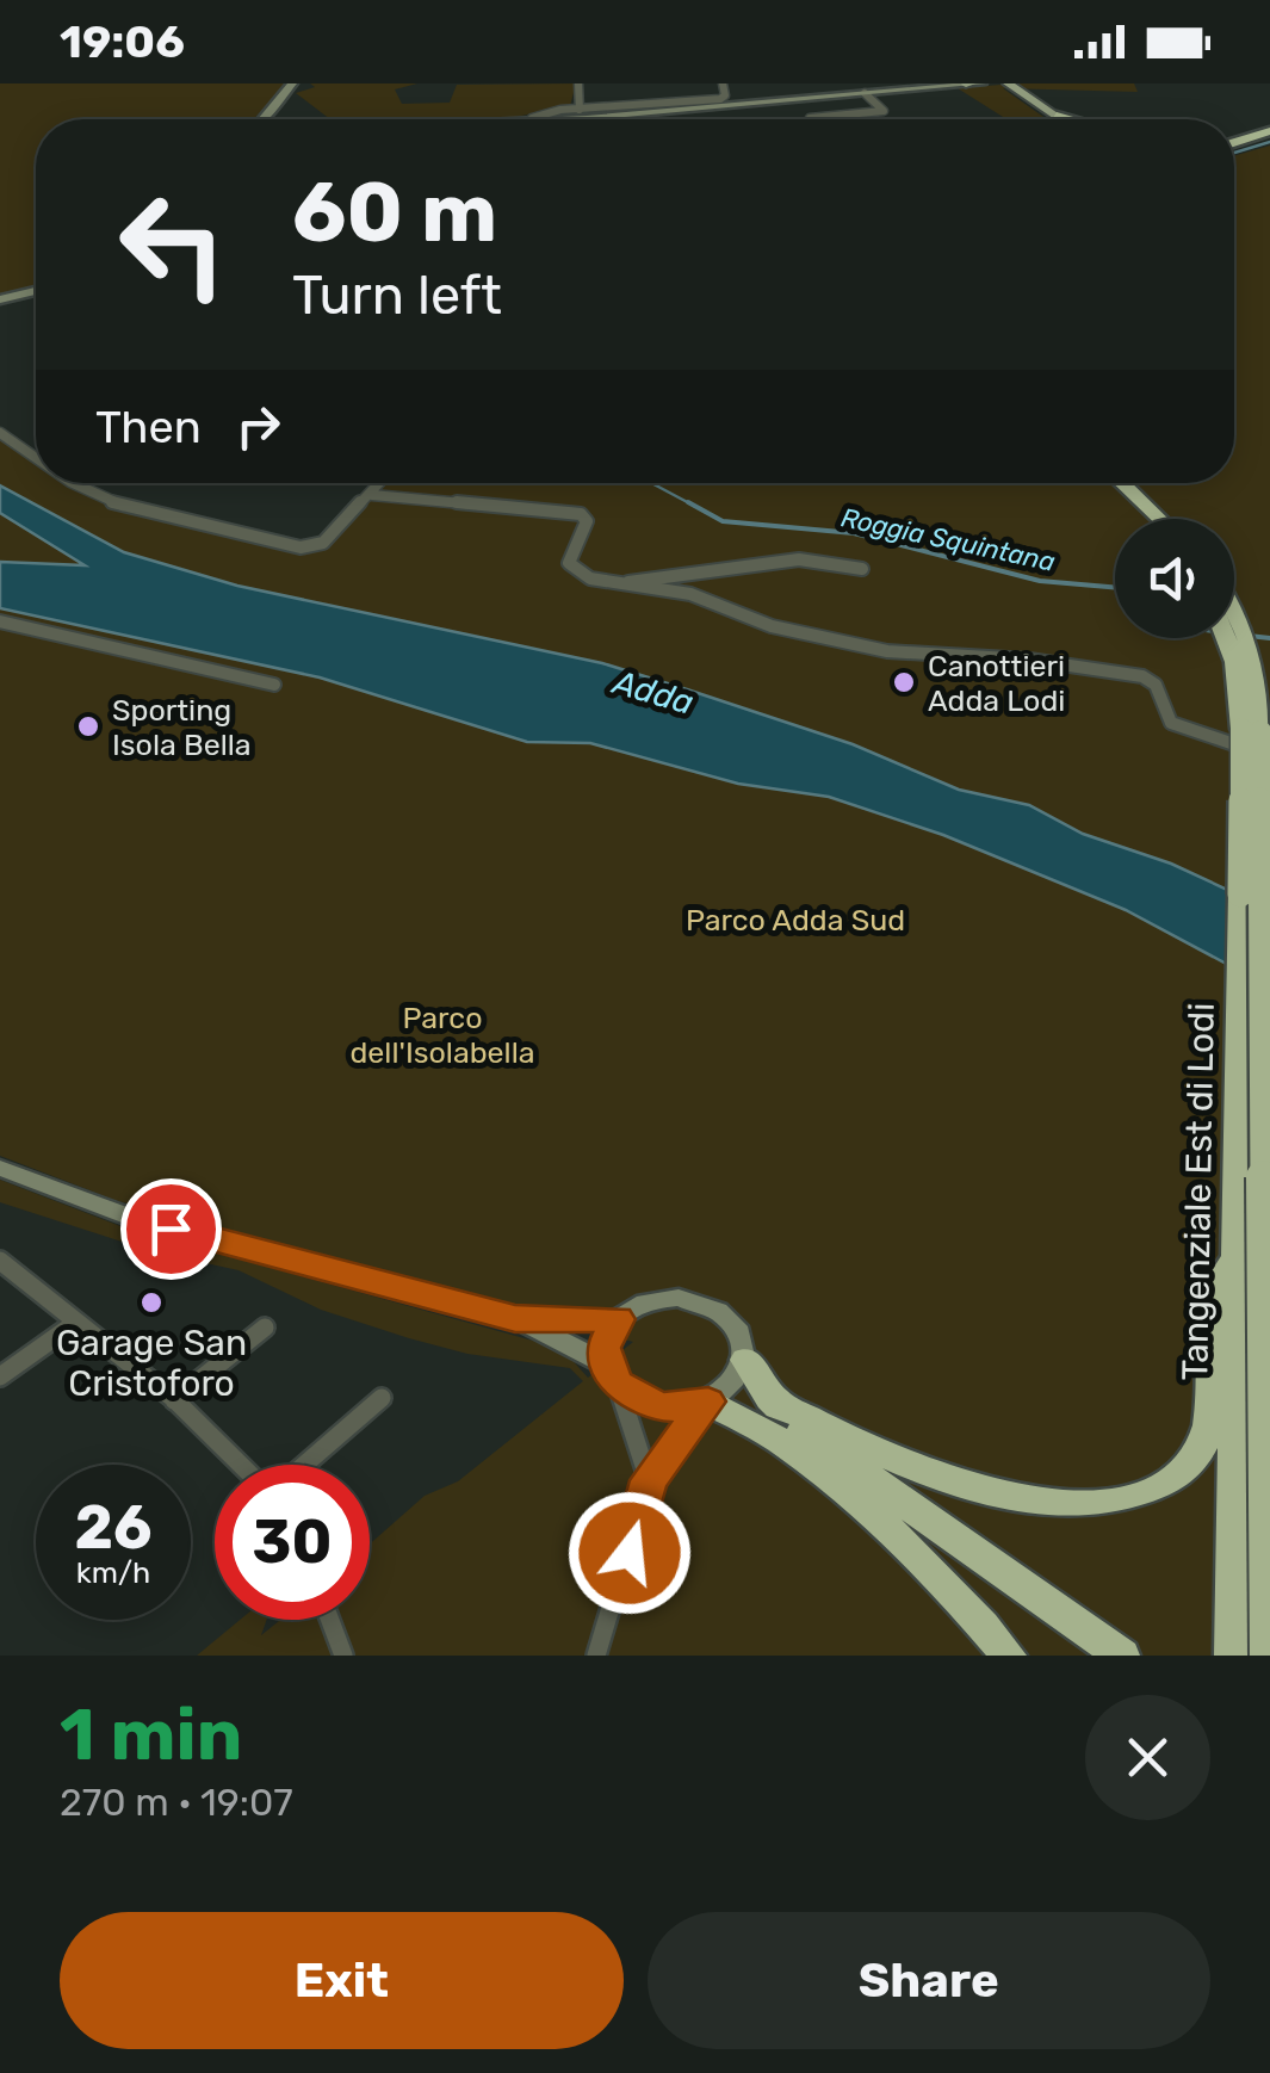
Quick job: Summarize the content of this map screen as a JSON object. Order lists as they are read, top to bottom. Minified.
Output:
{"streets":{"highway":["Tangenziale Est di Lodi"]},"water":["Roggia Squintana","Adda"],"parks":["Parco Adda Sud","Parco dell'Isolabella"],"places":["Canottieri Adda Lodi","Sporting Isola Bella","Garage San Cristoforo"],"page":{"status":"19:06","turn":["60 m","Turn left"],"then":"Then","speed":"26 km/h","limit":"30","heading":["1 min","270 m · 19:07"],"buttons":["Exit","Share"]}}
